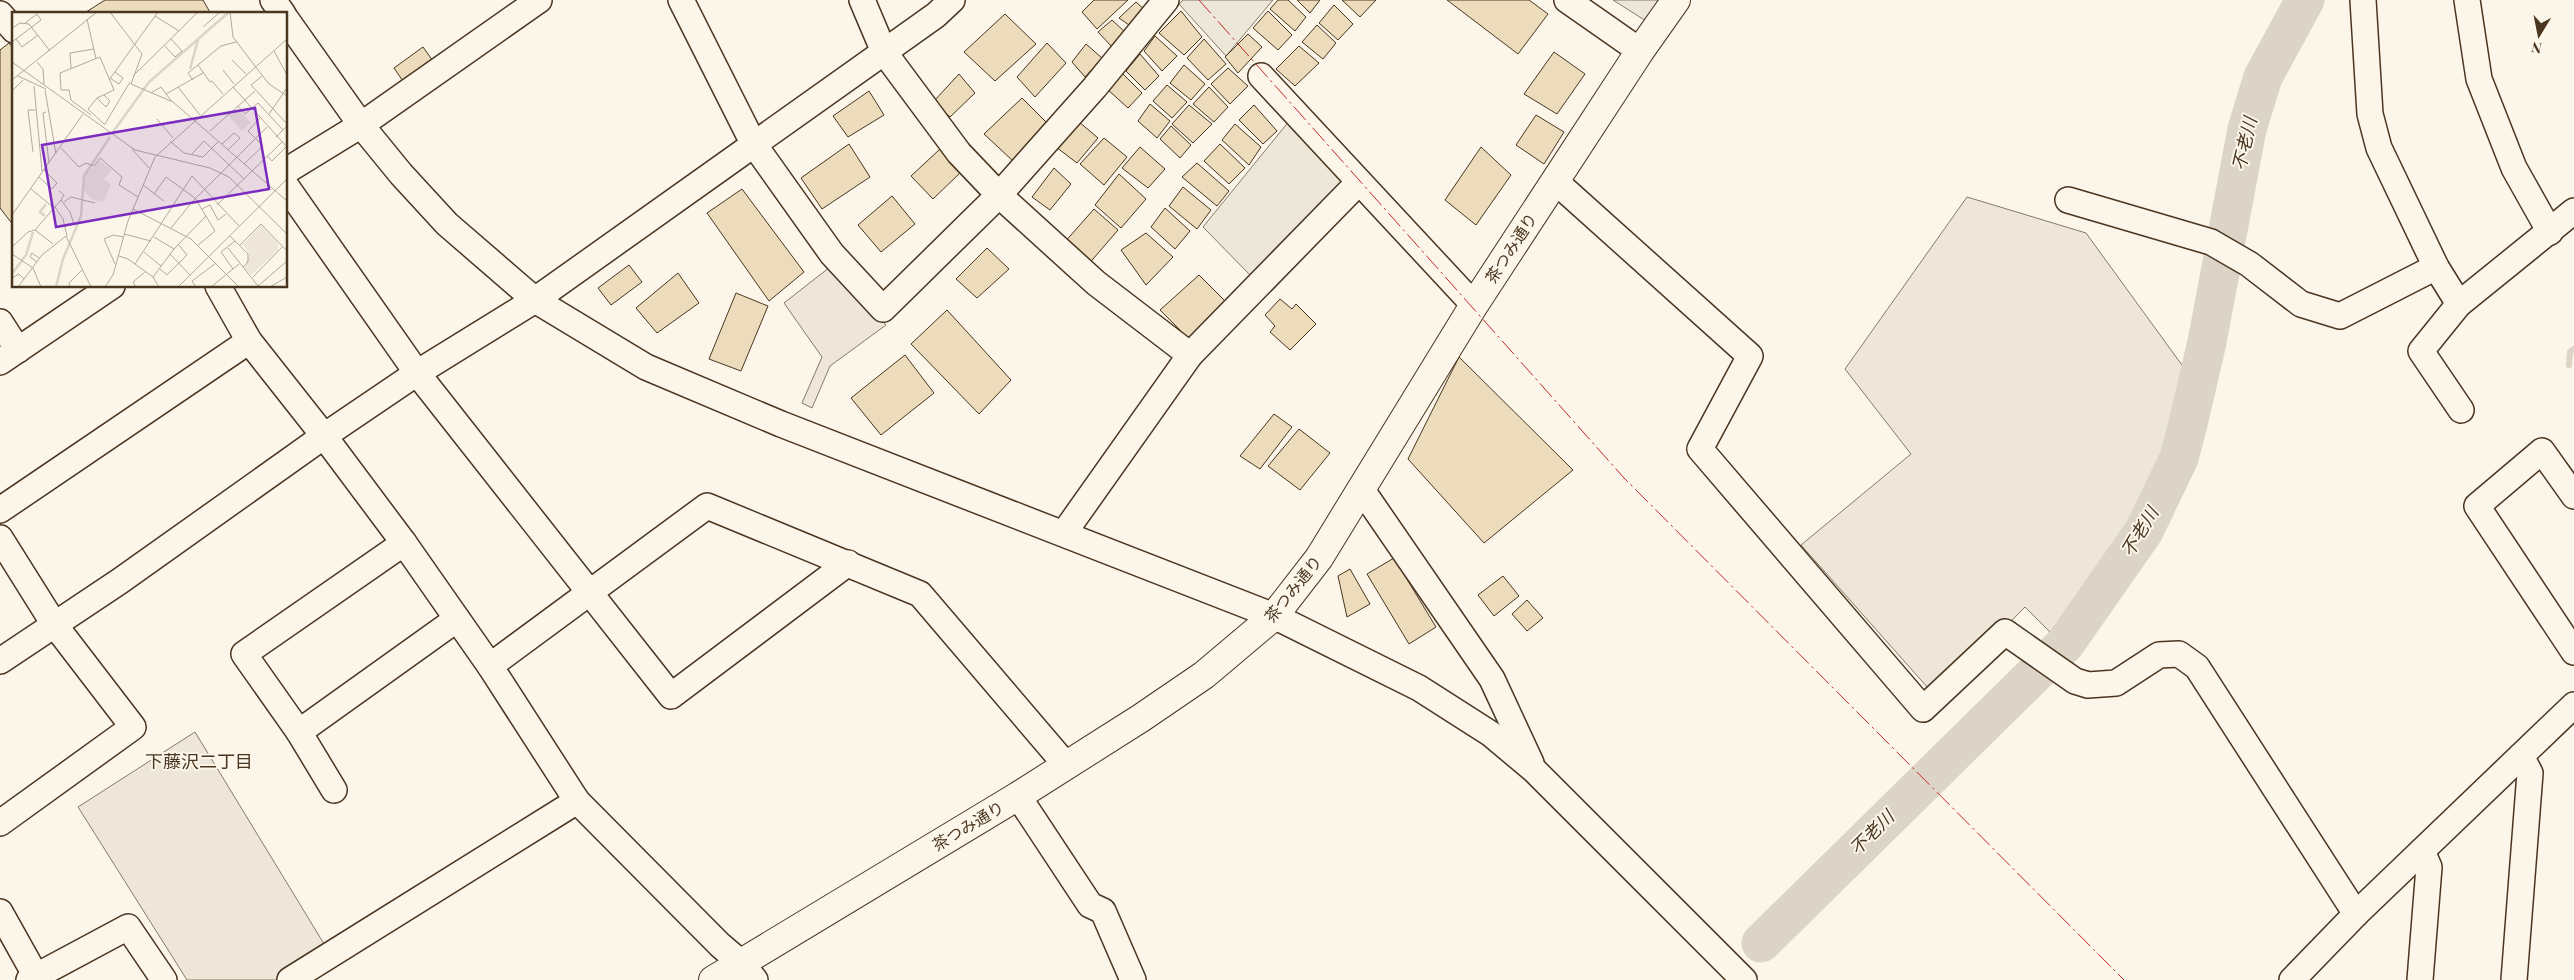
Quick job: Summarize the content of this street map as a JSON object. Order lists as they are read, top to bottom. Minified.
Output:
{"streets":{"main road":["茶つみ通り"]},"districts":["下藤沢二丁目"],"water":["不老川"],"north":"bottom"}
